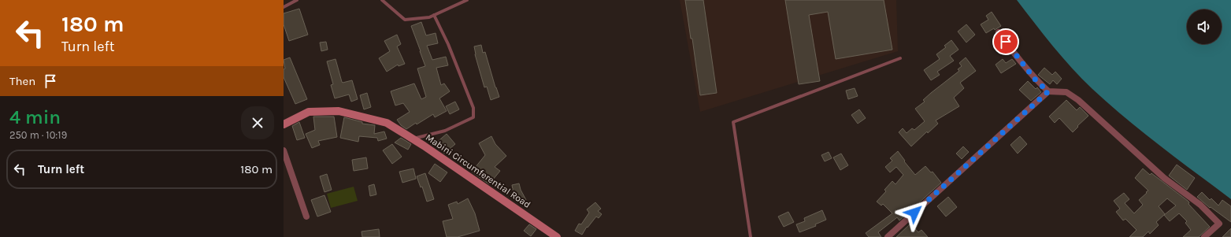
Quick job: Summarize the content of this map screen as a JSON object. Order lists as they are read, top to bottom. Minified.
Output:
{"streets":{"main road":["Mabini Circumferential Road"]},"page":{"turn":["180 m","Turn left"],"then":"Then","heading":["4 min","250 m · 10:19"],"list":[{"name":"Turn left","value":"180 m"}]}}
